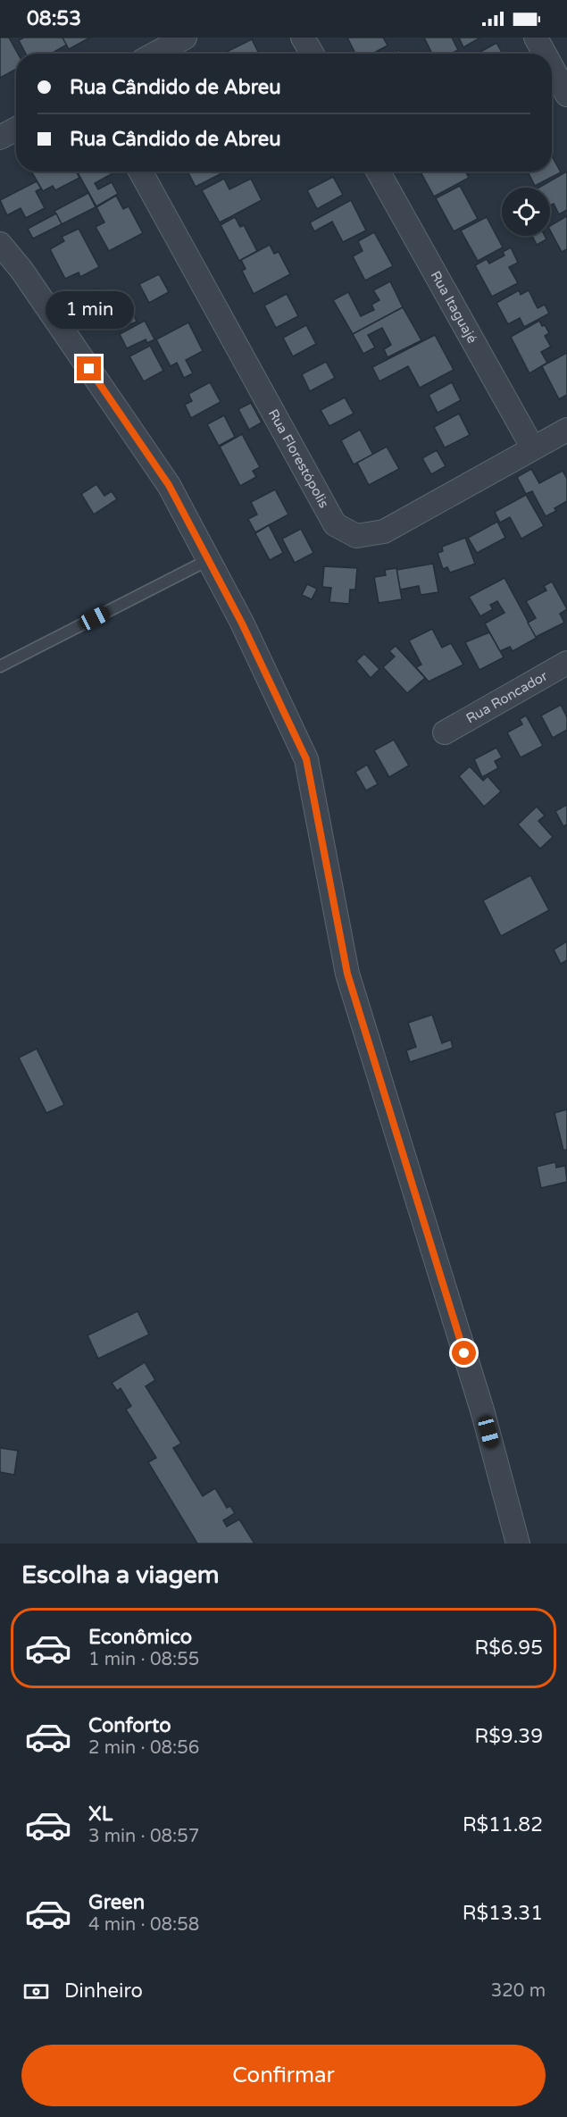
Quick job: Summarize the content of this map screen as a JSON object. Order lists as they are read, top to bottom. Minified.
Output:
{"streets":{"street":["Rua Itaguajé","Rua Florestópolis","Rua Roncador"]},"crossings":[["Rua Itaguajé","Rua Florestópolis"]],"page":{"status":"08:53","banner":["Rua Cândido de Abreu","Rua Cândido de Abreu"],"bubble":"1 min","heading":"Escolha a viagem","list":[{"name":"Econômico","note":"1 min · 08:55","value":"R$6.95"},{"name":"Conforto","note":"2 min · 08:56","value":"R$9.39"},{"name":"XL","note":"3 min · 08:57","value":"R$11.82"},{"name":"Green","note":"4 min · 08:58","value":"R$13.31"}],"pay":["Dinheiro","320 m"],"buttons":"Confirmar"}}
